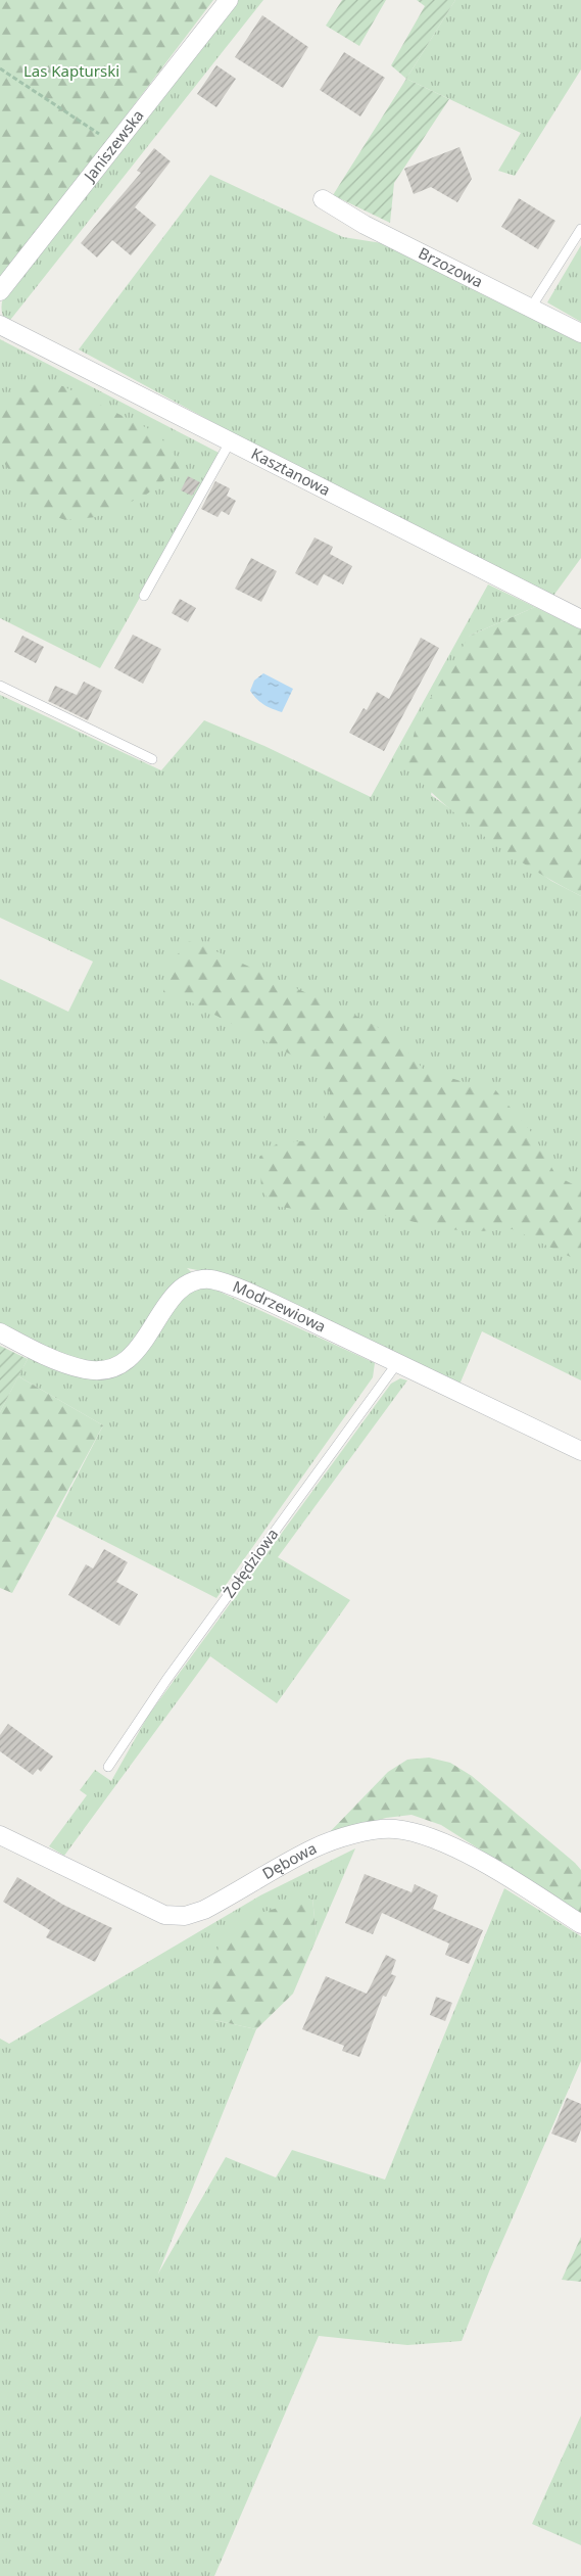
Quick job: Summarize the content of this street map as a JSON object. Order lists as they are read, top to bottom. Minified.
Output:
{"streets":{"street":["Janiszewska","Brzozowa","Kasztanowa","Modrzewiowa","Dębowa"],"lane":["Żołędziowa"]},"crossings":[["Modrzewiowa","Żołędziowa"]],"parks":["Las Kapturski"]}
